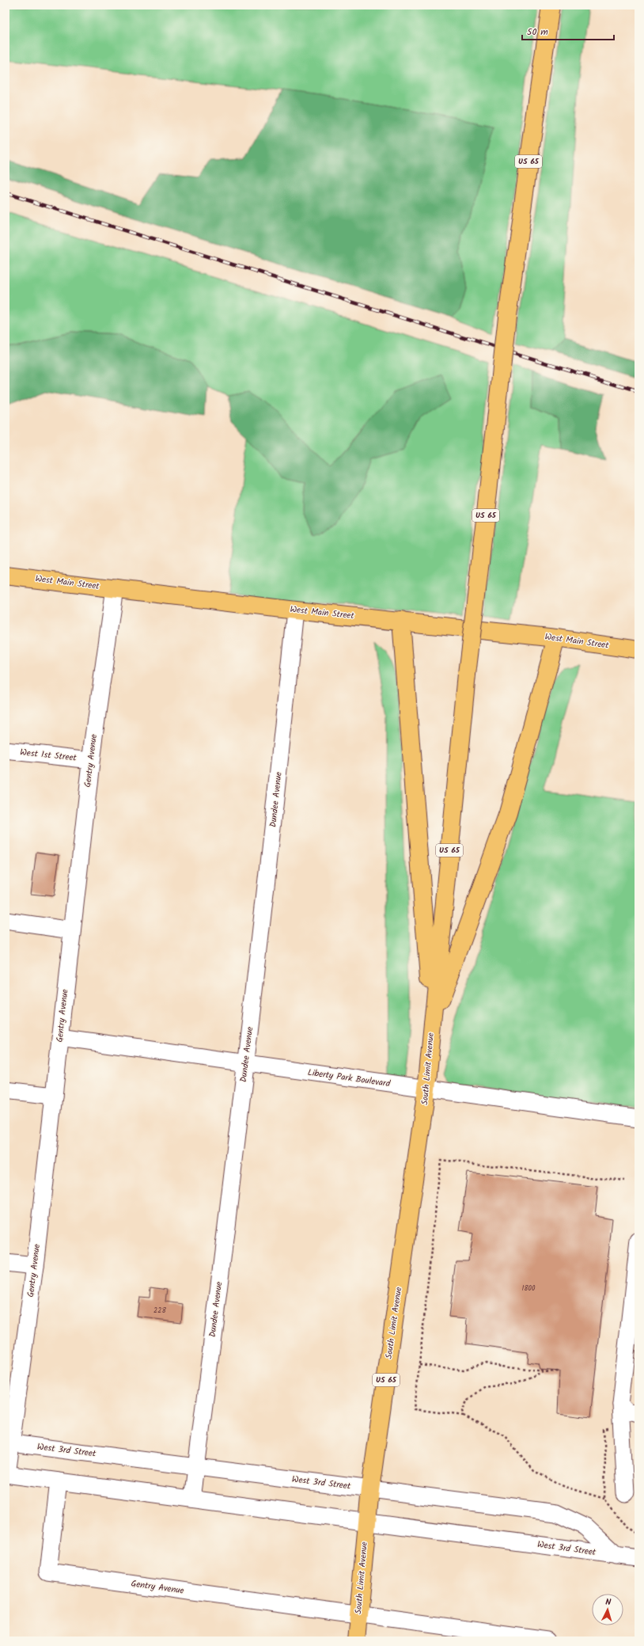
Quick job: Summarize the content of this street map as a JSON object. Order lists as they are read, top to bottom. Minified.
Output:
{"streets":{"main road":["US 65","West Main Street","South Limit Avenue"],"street":["West 1st Street","Gentry Avenue","Dundee Avenue","Liberty Park Boulevard","West 3rd Street"]},"crossings":[["US 65","South Limit Avenue"],["West Main Street","Gentry Avenue"],["West Main Street","Dundee Avenue"],["West 1st Street","Gentry Avenue"],["Gentry Avenue","South Limit Avenue"],["Gentry Avenue","Liberty Park Boulevard"],["Gentry Avenue","West 3rd Street"],["Dundee Avenue","Liberty Park Boulevard"],["Dundee Avenue","West 3rd Street"],["South Limit Avenue","Liberty Park Boulevard"],["South Limit Avenue","West 3rd Street"]],"house_numbers":["1800","228"],"scale_bar":"50 m","north":"top"}
